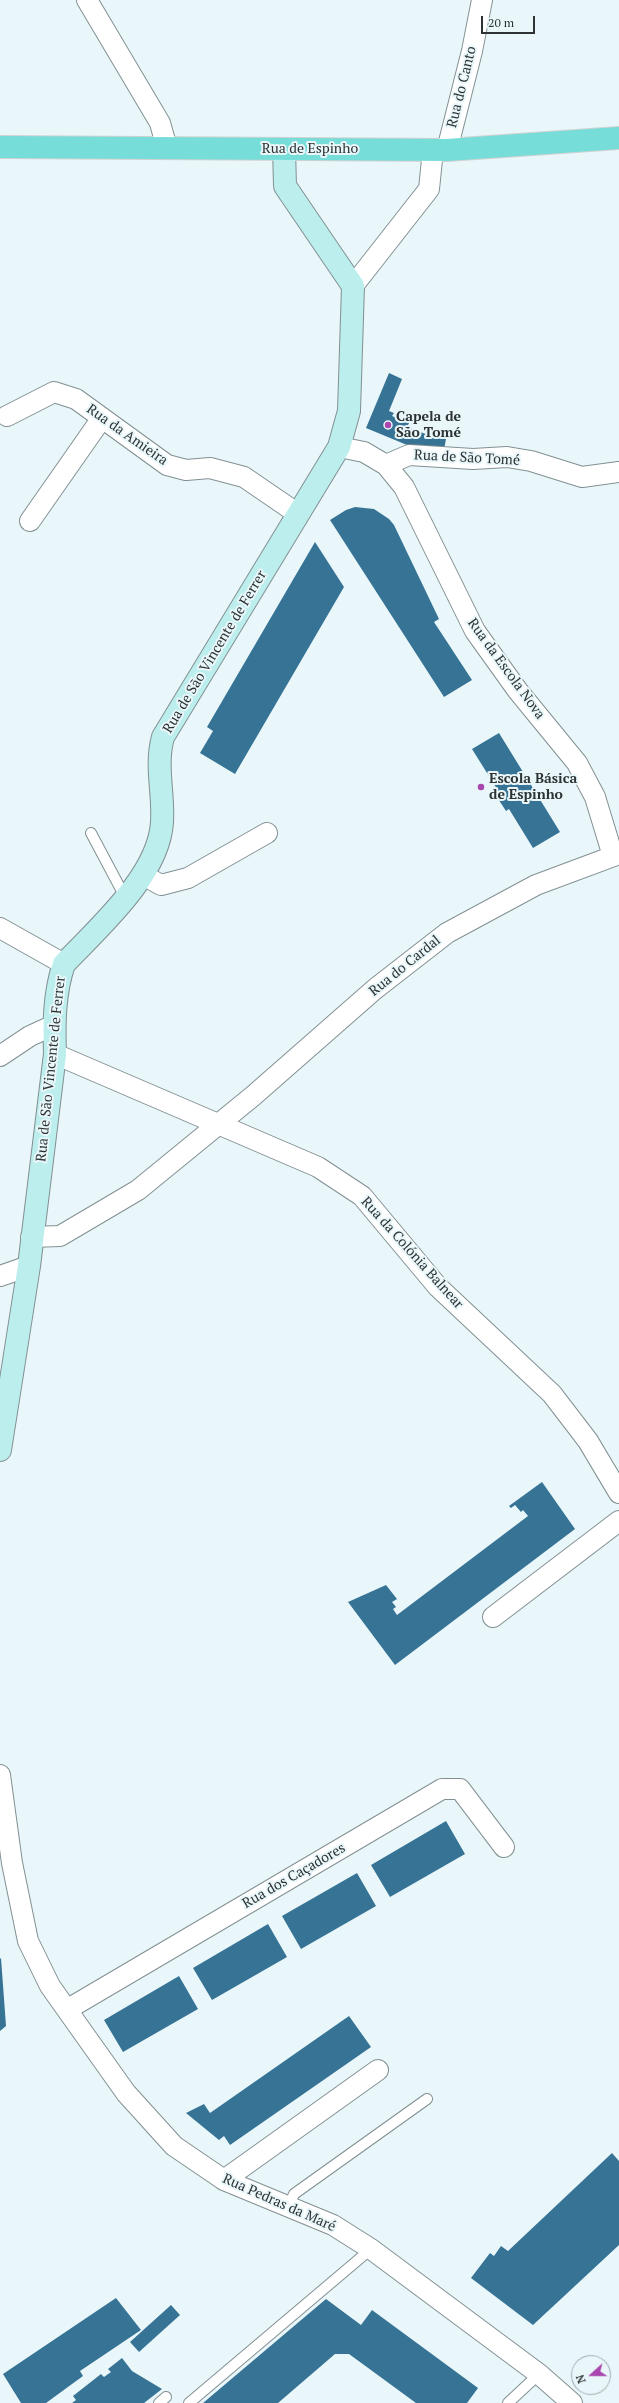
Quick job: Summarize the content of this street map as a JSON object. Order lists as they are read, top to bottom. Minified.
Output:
{"streets":{"main road":["Rua de Espinho"],"street":["Rua do Canto","Rua da Amieira","Rua de São Tomé","Rua de São Vincente de Ferrer","Rua da Escola Nova","Rua do Cardal","Rua da Colónia Balnear","Rua dos Caçadores","Rua Pedras da Maré"]},"crossings":[["Rua do Canto","Rua de Espinho"],["Rua da Amieira","Rua de São Vincente de Ferrer"],["Rua de São Tomé","Rua da Escola Nova"],["Rua de São Vincente de Ferrer","Rua da Escola Nova"],["Rua de São Vincente de Ferrer","Rua do Cardal"],["Rua de São Vincente de Ferrer","Rua da Colónia Balnear"],["Rua da Escola Nova","Rua do Cardal"],["Rua do Cardal","Rua da Colónia Balnear"],["Rua dos Caçadores","Rua Pedras da Maré"]],"places":["Capela de São Tomé","Escola Básica de Espinho"],"scale_bar":"20 m","north":"left"}
